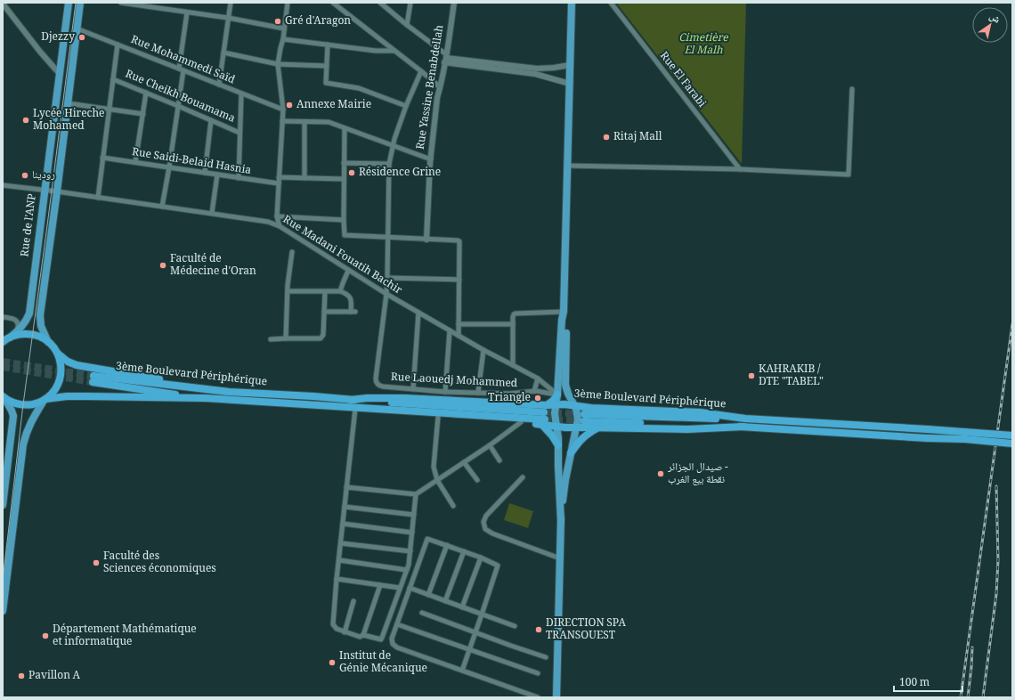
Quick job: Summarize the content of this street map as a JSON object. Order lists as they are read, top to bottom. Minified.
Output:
{"streets":{"highway":["3ème Boulevard Périphérique"],"main road":["Rue de l'ANP"],"street":["Rue Mohammedi Saïd","Rue El Farabi","Rue Yassine Benabdellah","Rue Cheikh Bouamama","Rue Saidi-Belaid Hasnia","Rue Madani Fouatih Bachir","Rue Laouedj Mohammed"]},"crossings":[["Rue Mohammedi Saïd","Rue de l'ANP"],["Rue de l'ANP","Rue Madani Fouatih Bachir"],["Rue Madani Fouatih Bachir","Rue Laouedj Mohammed"]],"parks":["Cimetière El Malh"],"places":["Gré d'Aragon","Djezzy","Annexe Mairie","Lycée Hireche Mohamed","Ritaj Mall","Résidence Grine","رودينا","Faculté de Médecine d'Oran","KAHRAKIB / DTE \"TABEL\"","Triangle","صيدال الجزائر - نقطة بيع الغرب","Faculté des Sciences économiques","DIRECTION SPA TRANSOUEST","Département Mathématique et informatique","Institut de Génie Mécanique","Pavillon A"],"scale_bar":"100 m","north":"top right"}
